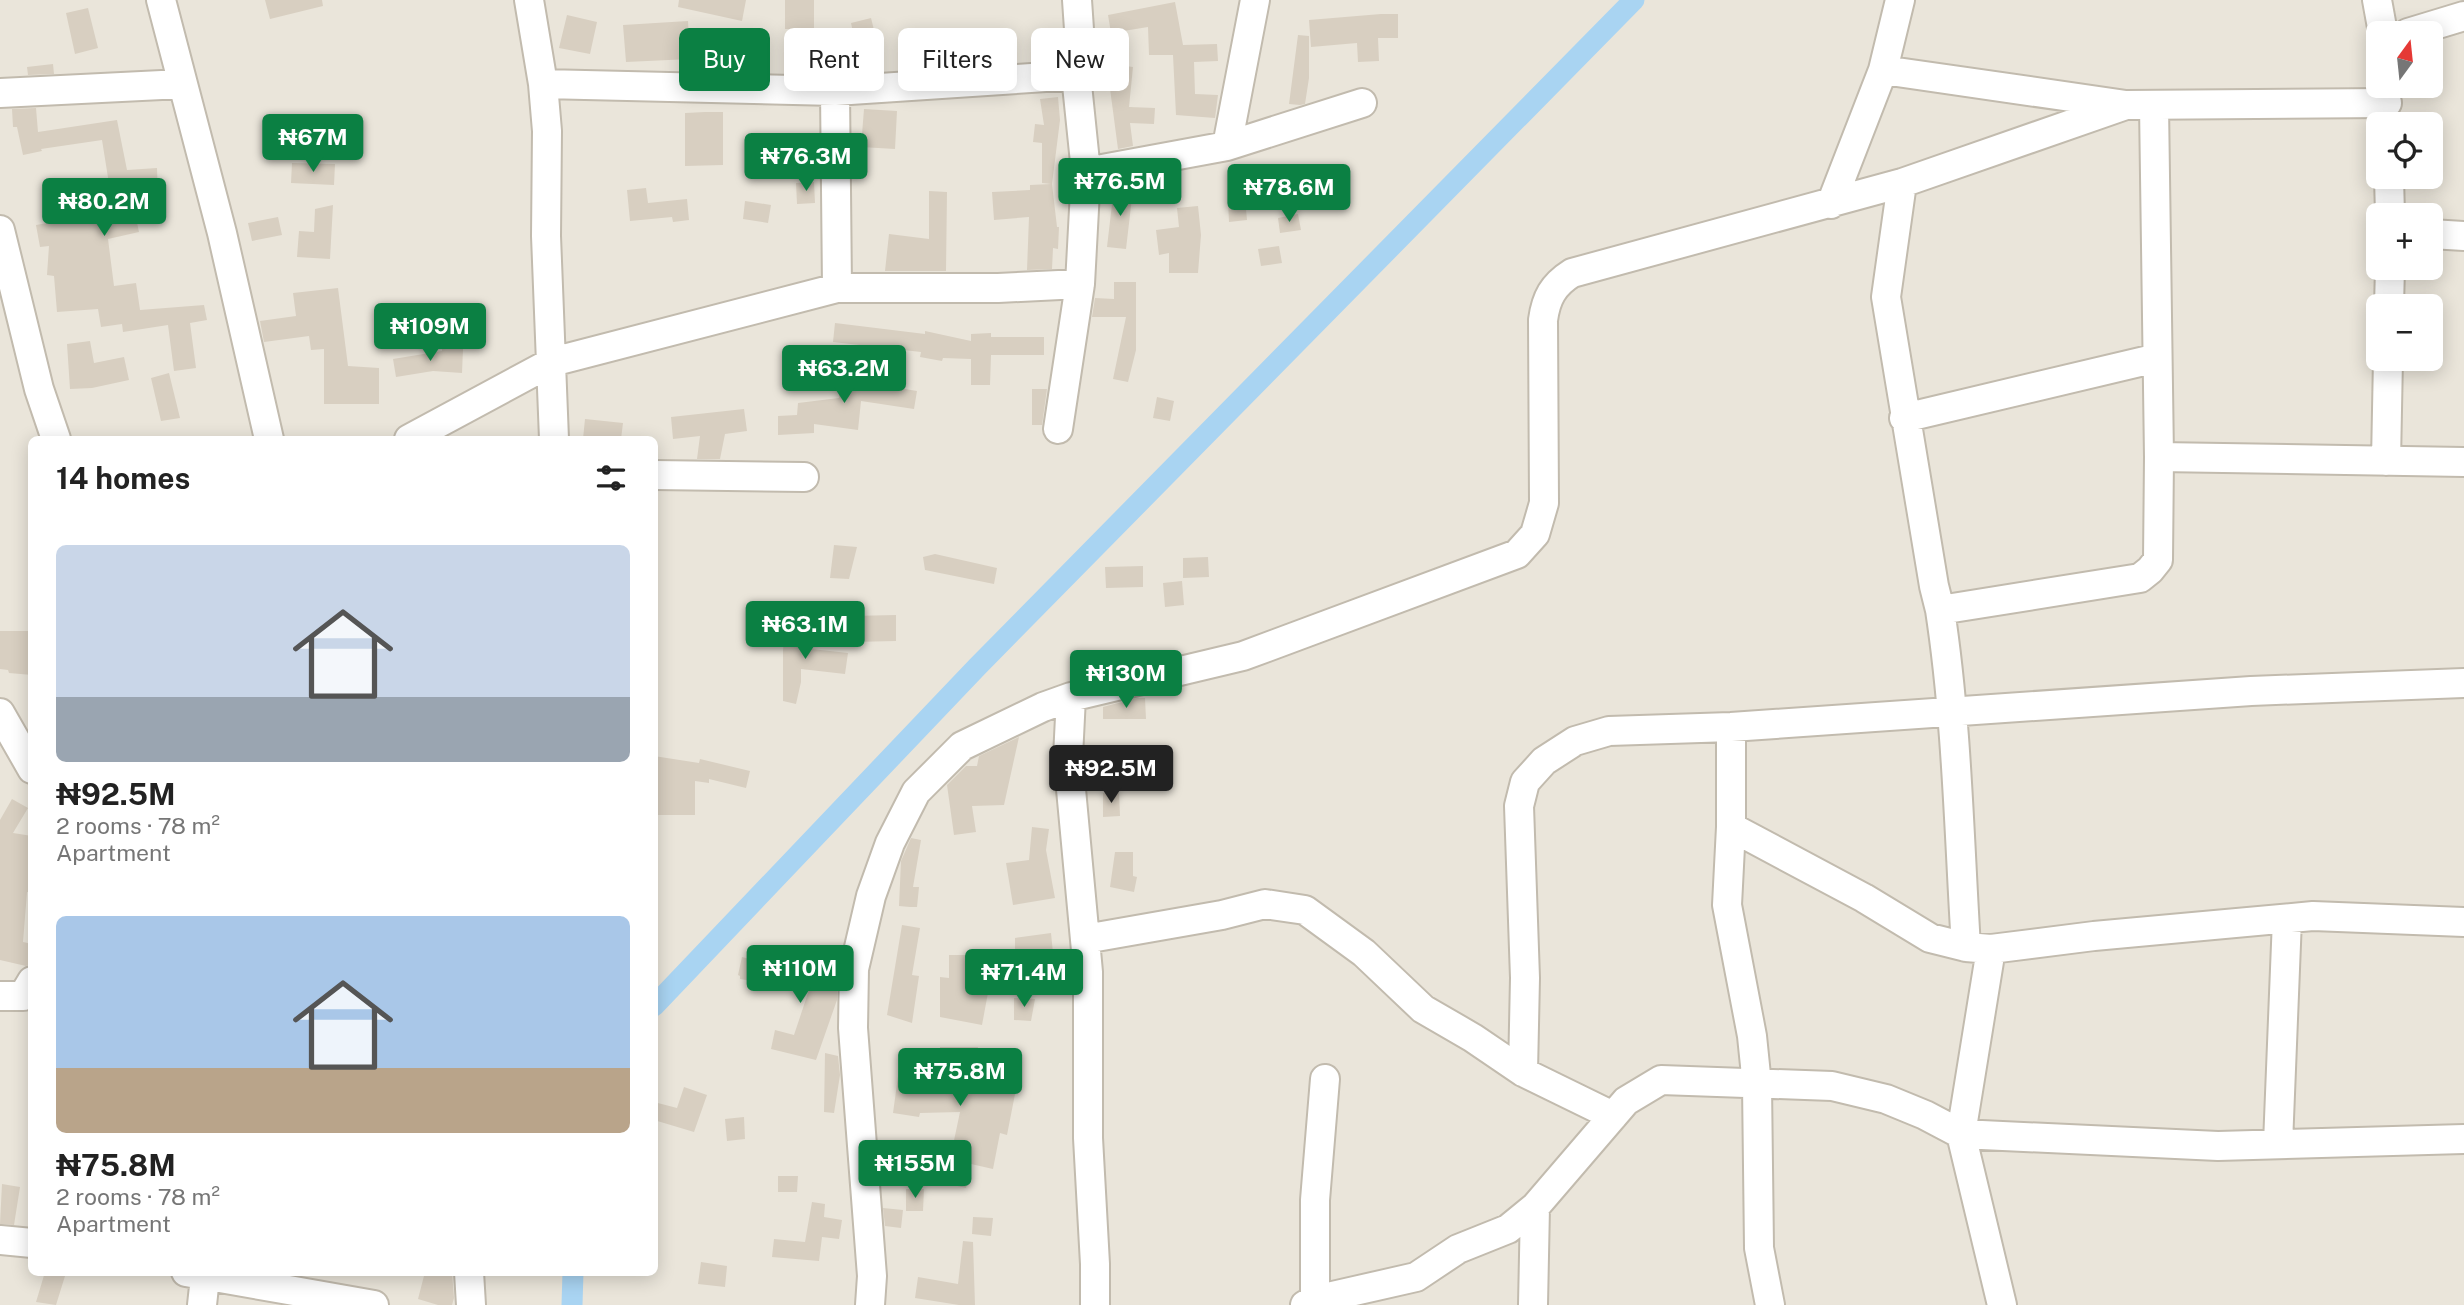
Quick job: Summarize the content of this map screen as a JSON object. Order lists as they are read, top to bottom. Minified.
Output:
{"north":"top","page":{"map_buttons":["+","−"],"chip":["Buy","Rent","Filters","New"],"price":["₦67M","₦76.3M","₦76.5M","₦78.6M","₦80.2M","₦109M","₦63.2M","₦63.1M","₦130M","₦92.5M","₦110M","₦71.4M","₦75.8M","₦155M"],"heading":"14 homes","list":[{"name":"₦92.5M","note":"2 rooms · 78 m² · Apartment"},{"name":"₦75.8M","note":"2 rooms · 78 m² · Apartment"}]}}
